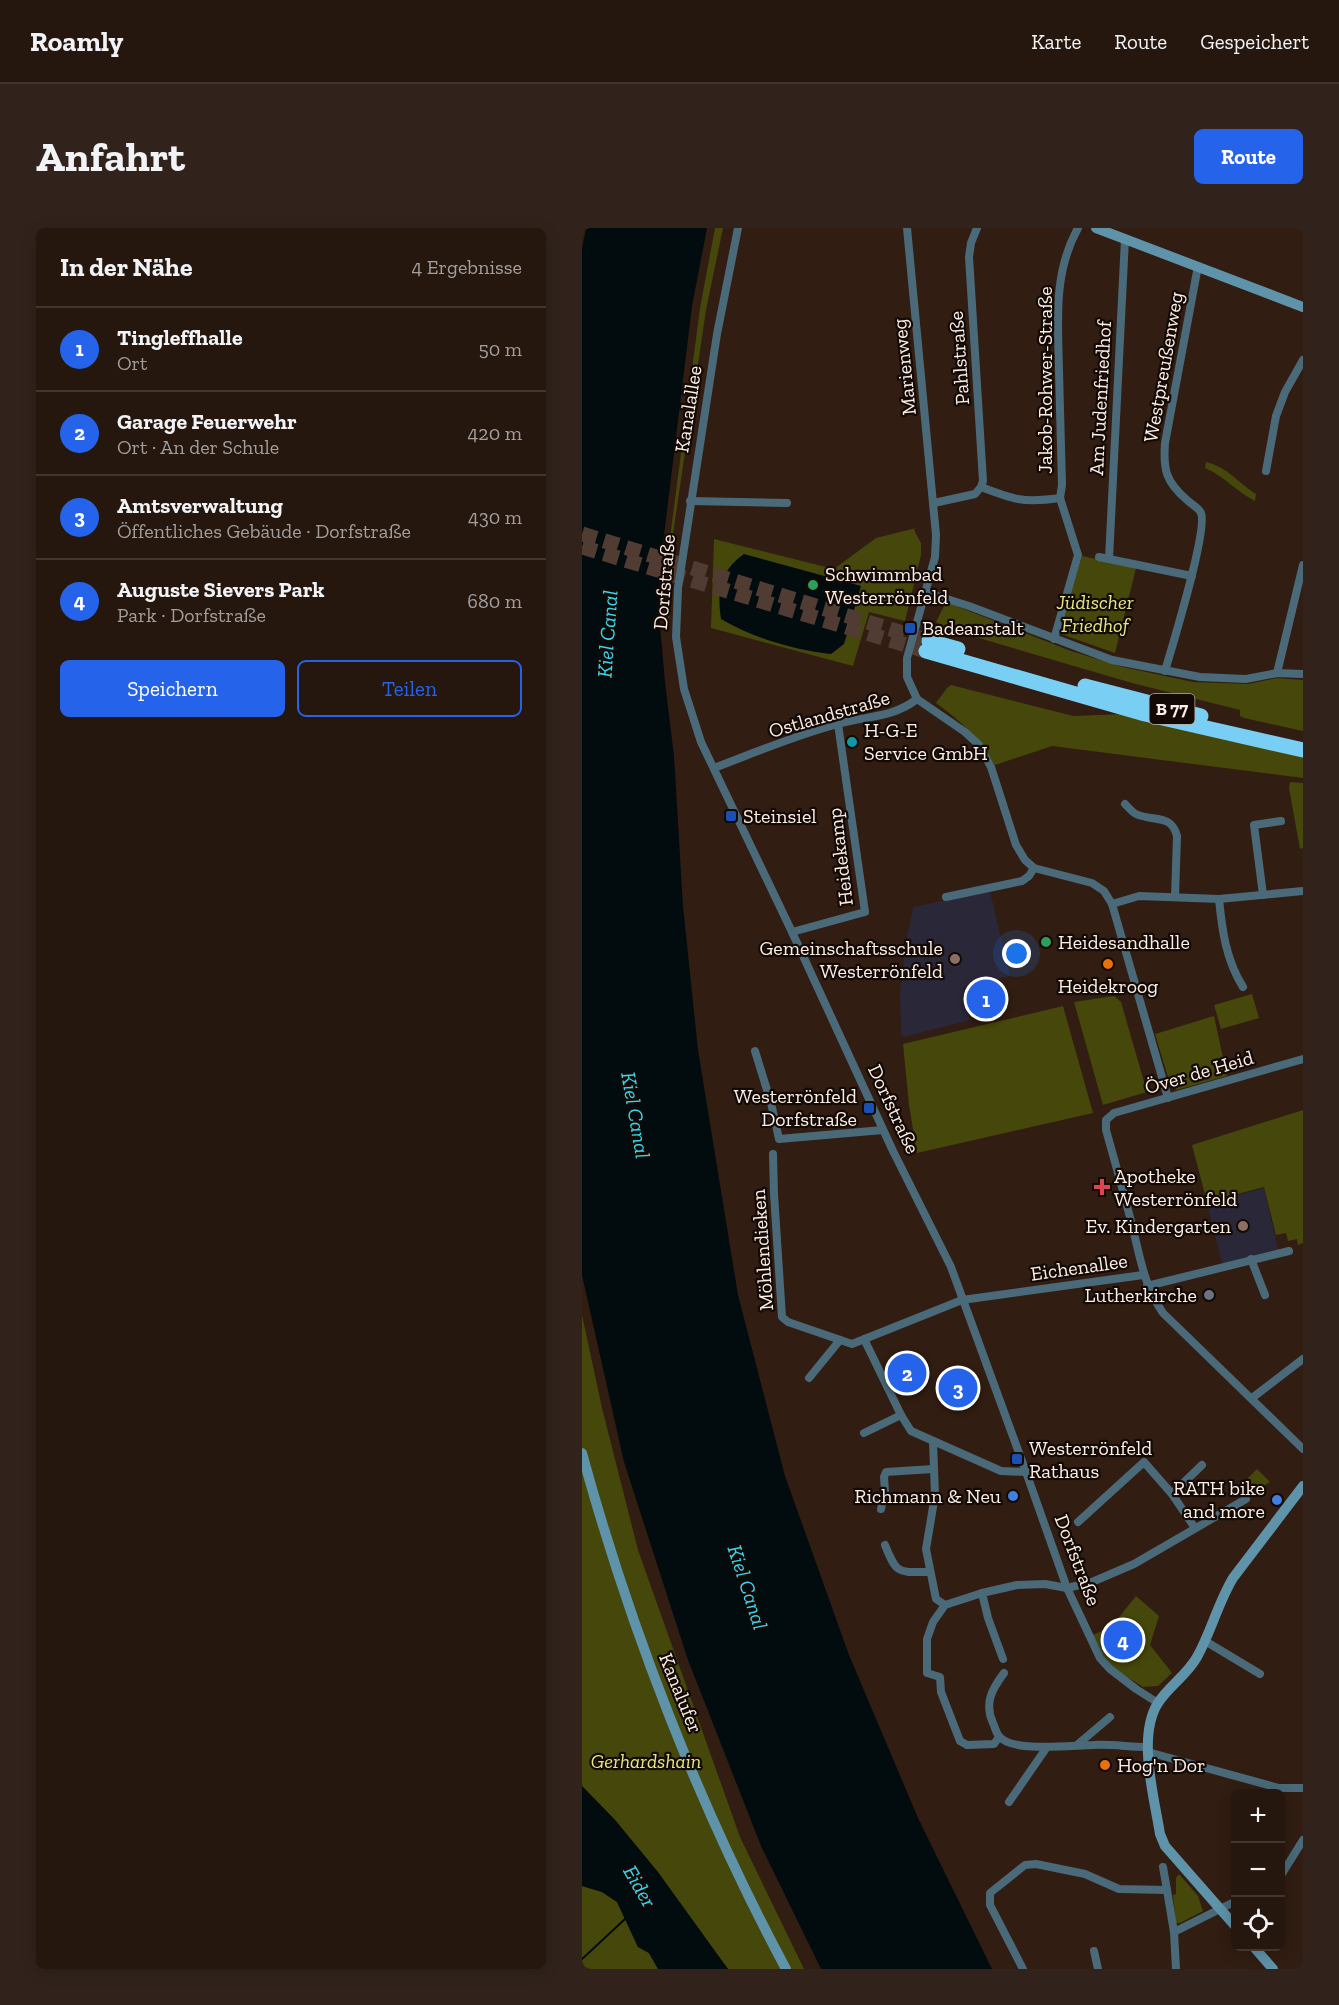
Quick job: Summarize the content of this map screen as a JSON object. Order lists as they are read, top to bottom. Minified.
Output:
{"streets":{"highway":["B 77"],"street":["Pahlstraße","Marienweg","Westpreußenweg","Jakob-Rohwer-Straße","Am Judenfriedhof","Kanalallee","Dorfstraße","Ostlandstraße","Heidekamp","Över de Heid","Möhlendieken","Eichenallee","Kanalufer"]},"crossings":[["Pahlstraße","Jakob-Rohwer-Straße"],["Marienweg","Ostlandstraße"],["Kanalallee","Dorfstraße"],["Dorfstraße","Ostlandstraße"],["Dorfstraße","Heidekamp"],["Dorfstraße","Eichenallee"],["Ostlandstraße","Heidekamp"],["Över de Heid","Eichenallee"],["Möhlendieken","Eichenallee"]],"water":["Kiel Canal","Eider"],"parks":["Jüdischer Friedhof","Gerhardshain"],"places":{"other":["Schwimmbad Westerrönfeld","H-G-E Service GmbH","Heidesandhalle","Gemeinschaftsschule Westerrönfeld","Heidekroog","Ev. Kindergarten","Lutherkirche","Richmann & Neu","RATH bike and more","Hog'n Dor"],"transit":["Badeanstalt","Steinsiel","Westerrönfeld Dorfstraße","Westerrönfeld Rathaus"],"health":["Apotheke Westerrönfeld"]},"page":{"header":"Roamly","nav":["Karte","Route","Gespeichert"],"buttons":["Route",["Speichern","Teilen"]],"title":"Anfahrt","heading":["In der Nähe","4 Ergebnisse"],"list":[{"mark":"1","name":"Tingleffhalle","note":"Ort","value":"50 m"},{"mark":"2","name":"Garage Feuerwehr","note":"Ort · An der Schule","value":"420 m"},{"mark":"3","name":"Amtsverwaltung","note":"Öffentliches Gebäude · Dorfstraße","value":"430 m"},{"mark":"4","name":"Auguste Sievers Park","note":"Park · Dorfstraße","value":"680 m"}],"pins":["1","2","3","4"],"map_buttons":["+","−"]}}
